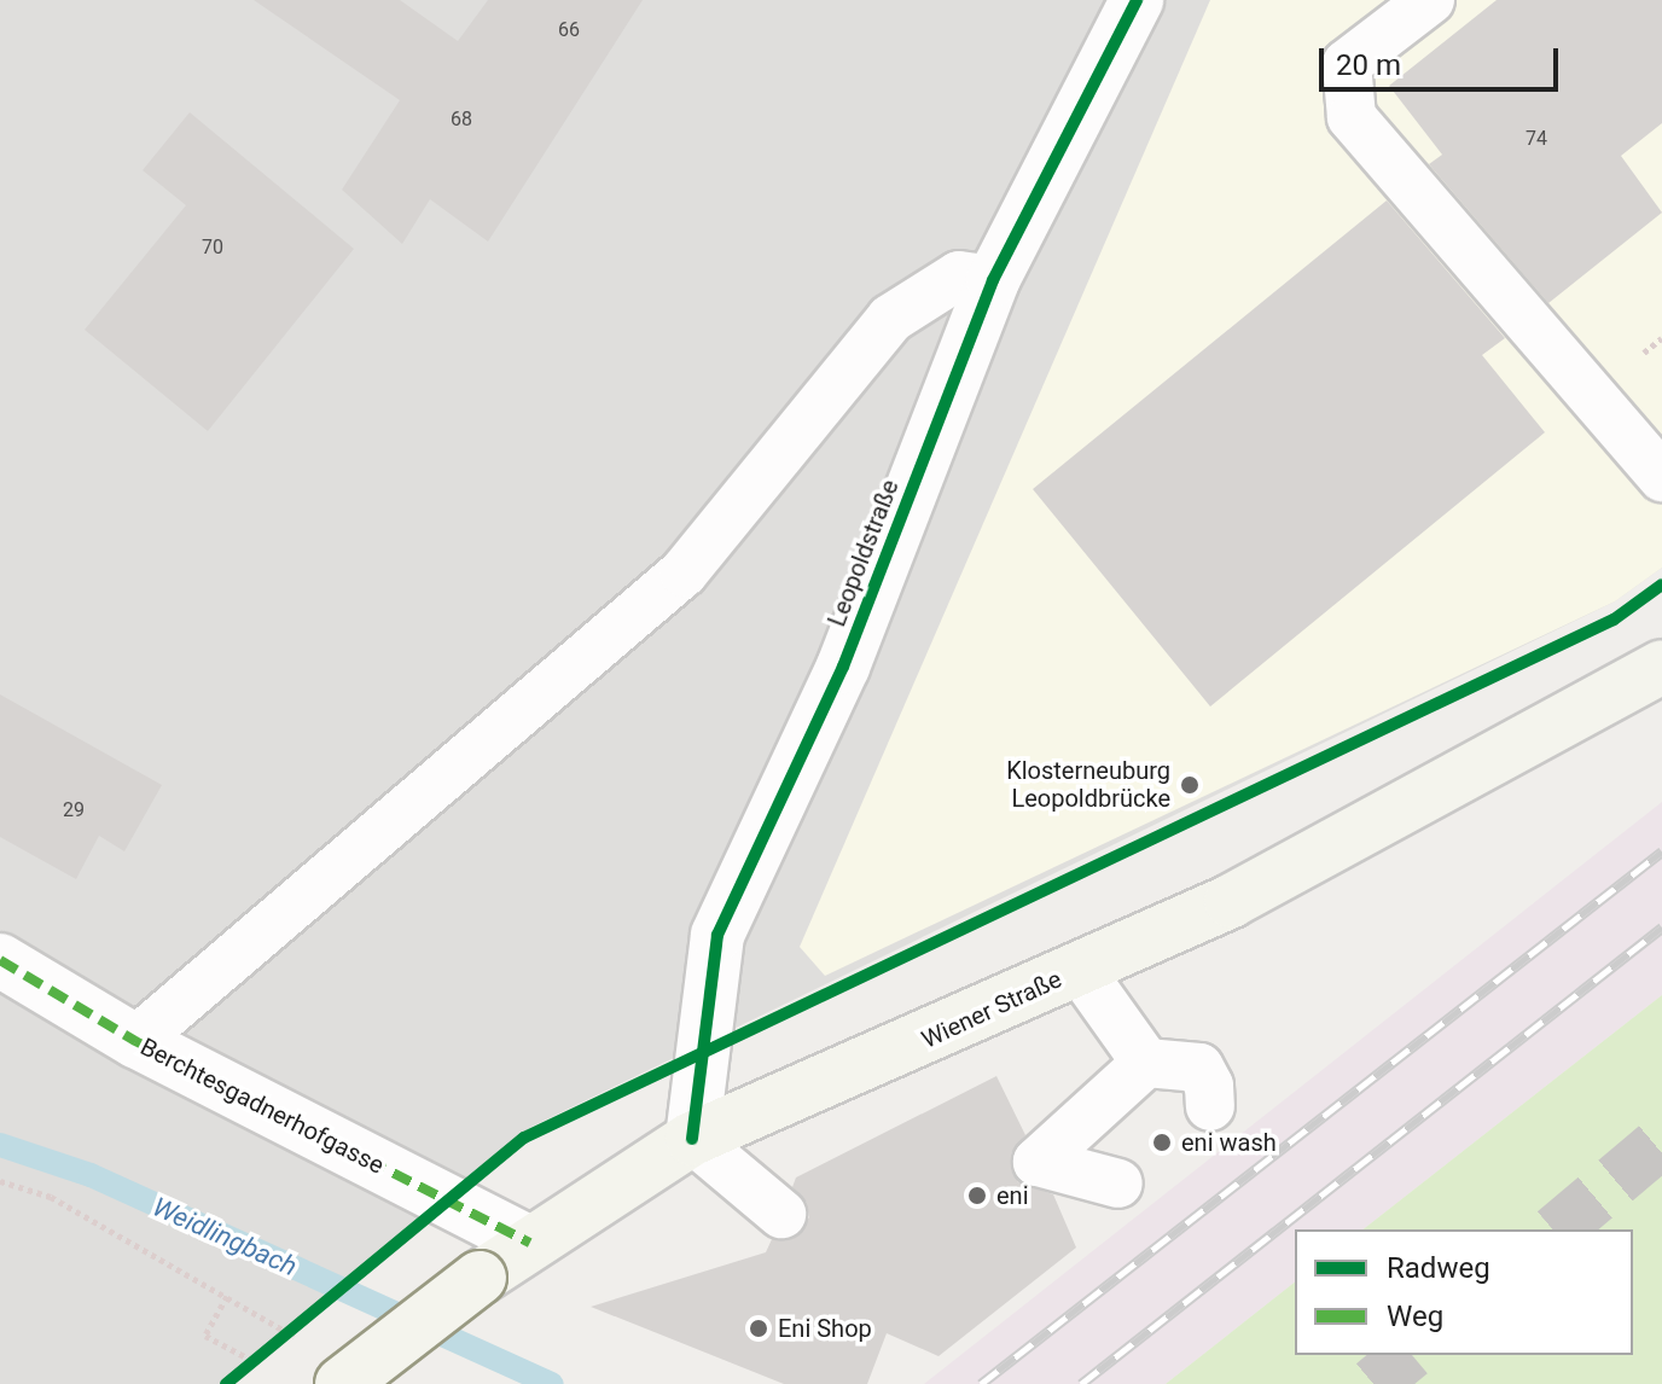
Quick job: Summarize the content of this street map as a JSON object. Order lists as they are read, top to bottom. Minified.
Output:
{"streets":{"street":["Leopoldstraße","Wiener Straße","Berchtesgadnerhofgasse"]},"crossings":[["Leopoldstraße","Wiener Straße"],["Wiener Straße","Berchtesgadnerhofgasse"]],"water":["Weidlingbach"],"places":["Klosterneuburg Leopoldbrücke","eni wash","eni","Eni Shop"],"house_numbers":["66","68","74","70","29"],"legend":["Radweg","Weg"],"scale_bar":"20 m"}
